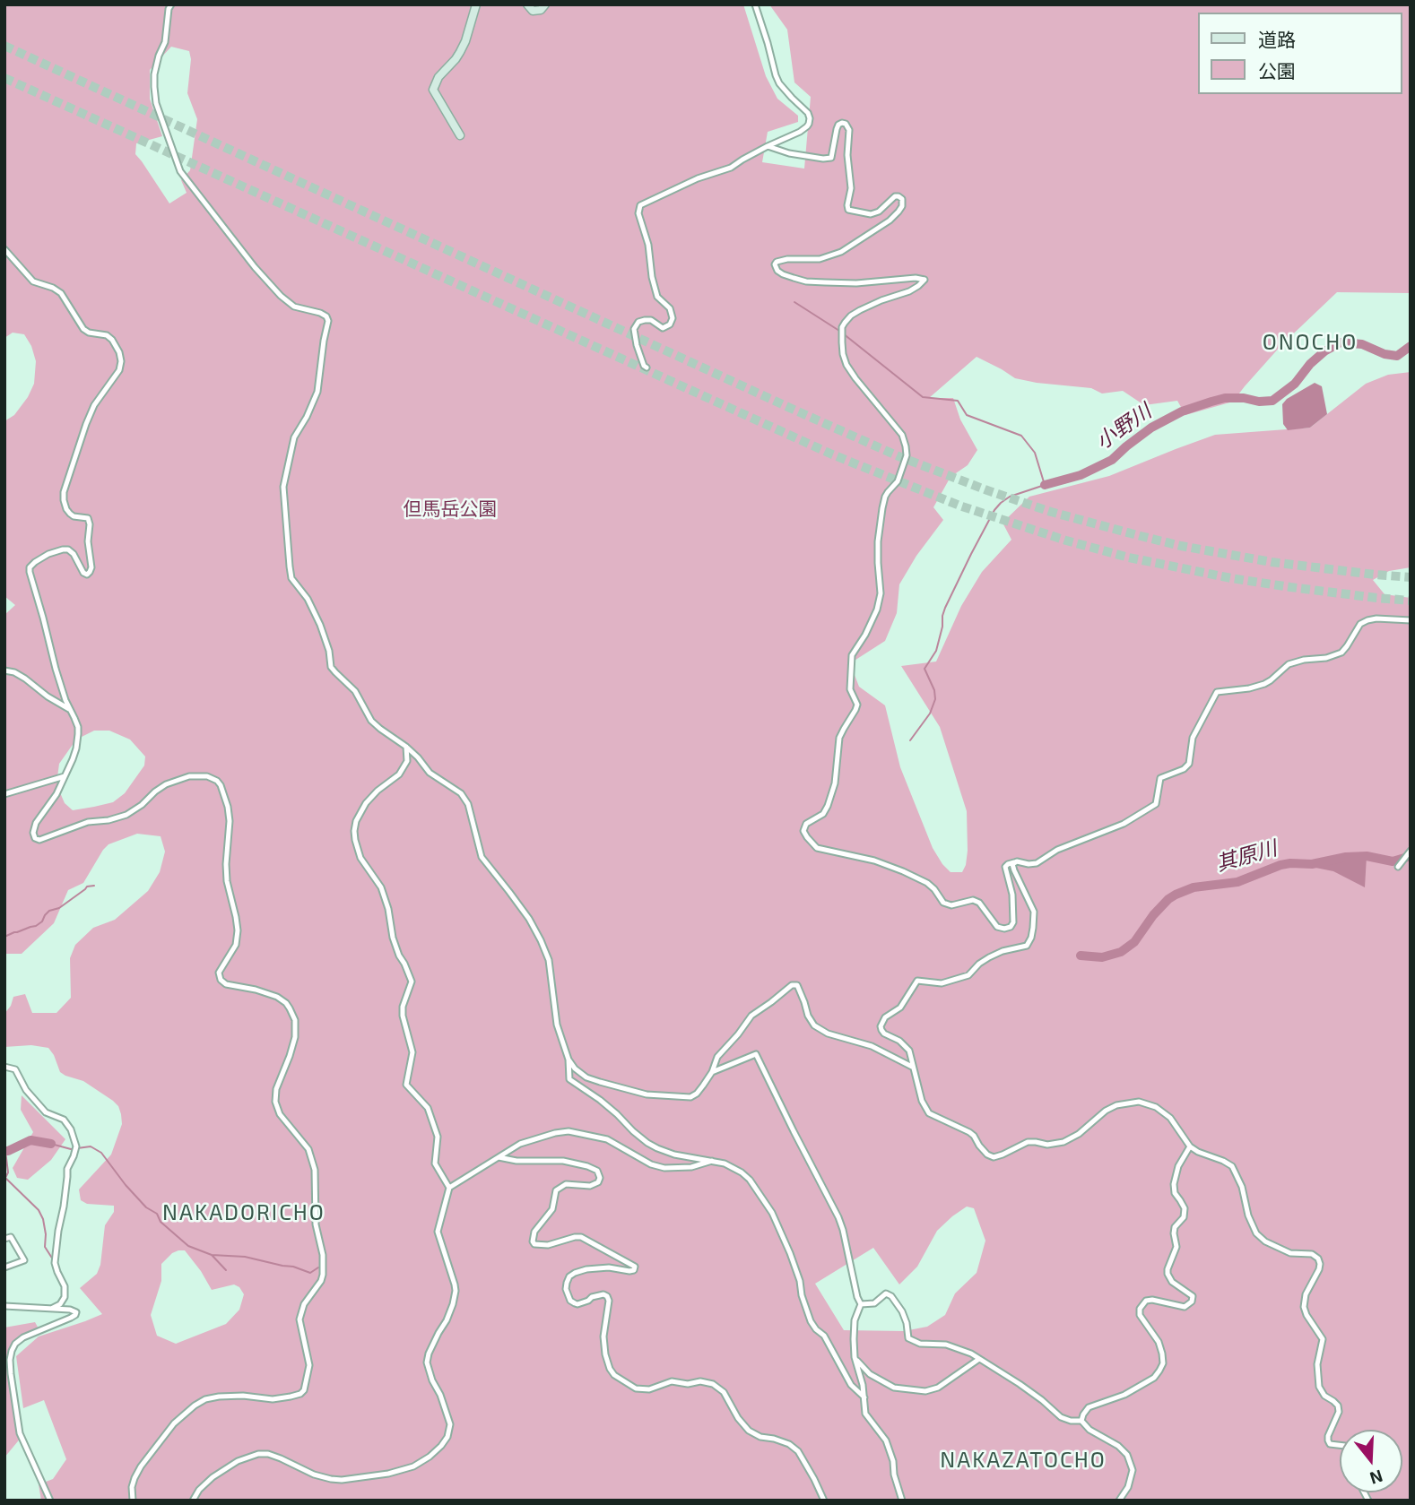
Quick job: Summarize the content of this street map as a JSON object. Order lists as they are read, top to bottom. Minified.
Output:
{"districts":["ONOCHO","NAKADORICHO","NAKAZATOCHO"],"water":["小野川","其原川"],"parks":["但馬岳公園"],"legend":["道路","公園"],"north":"bottom"}
